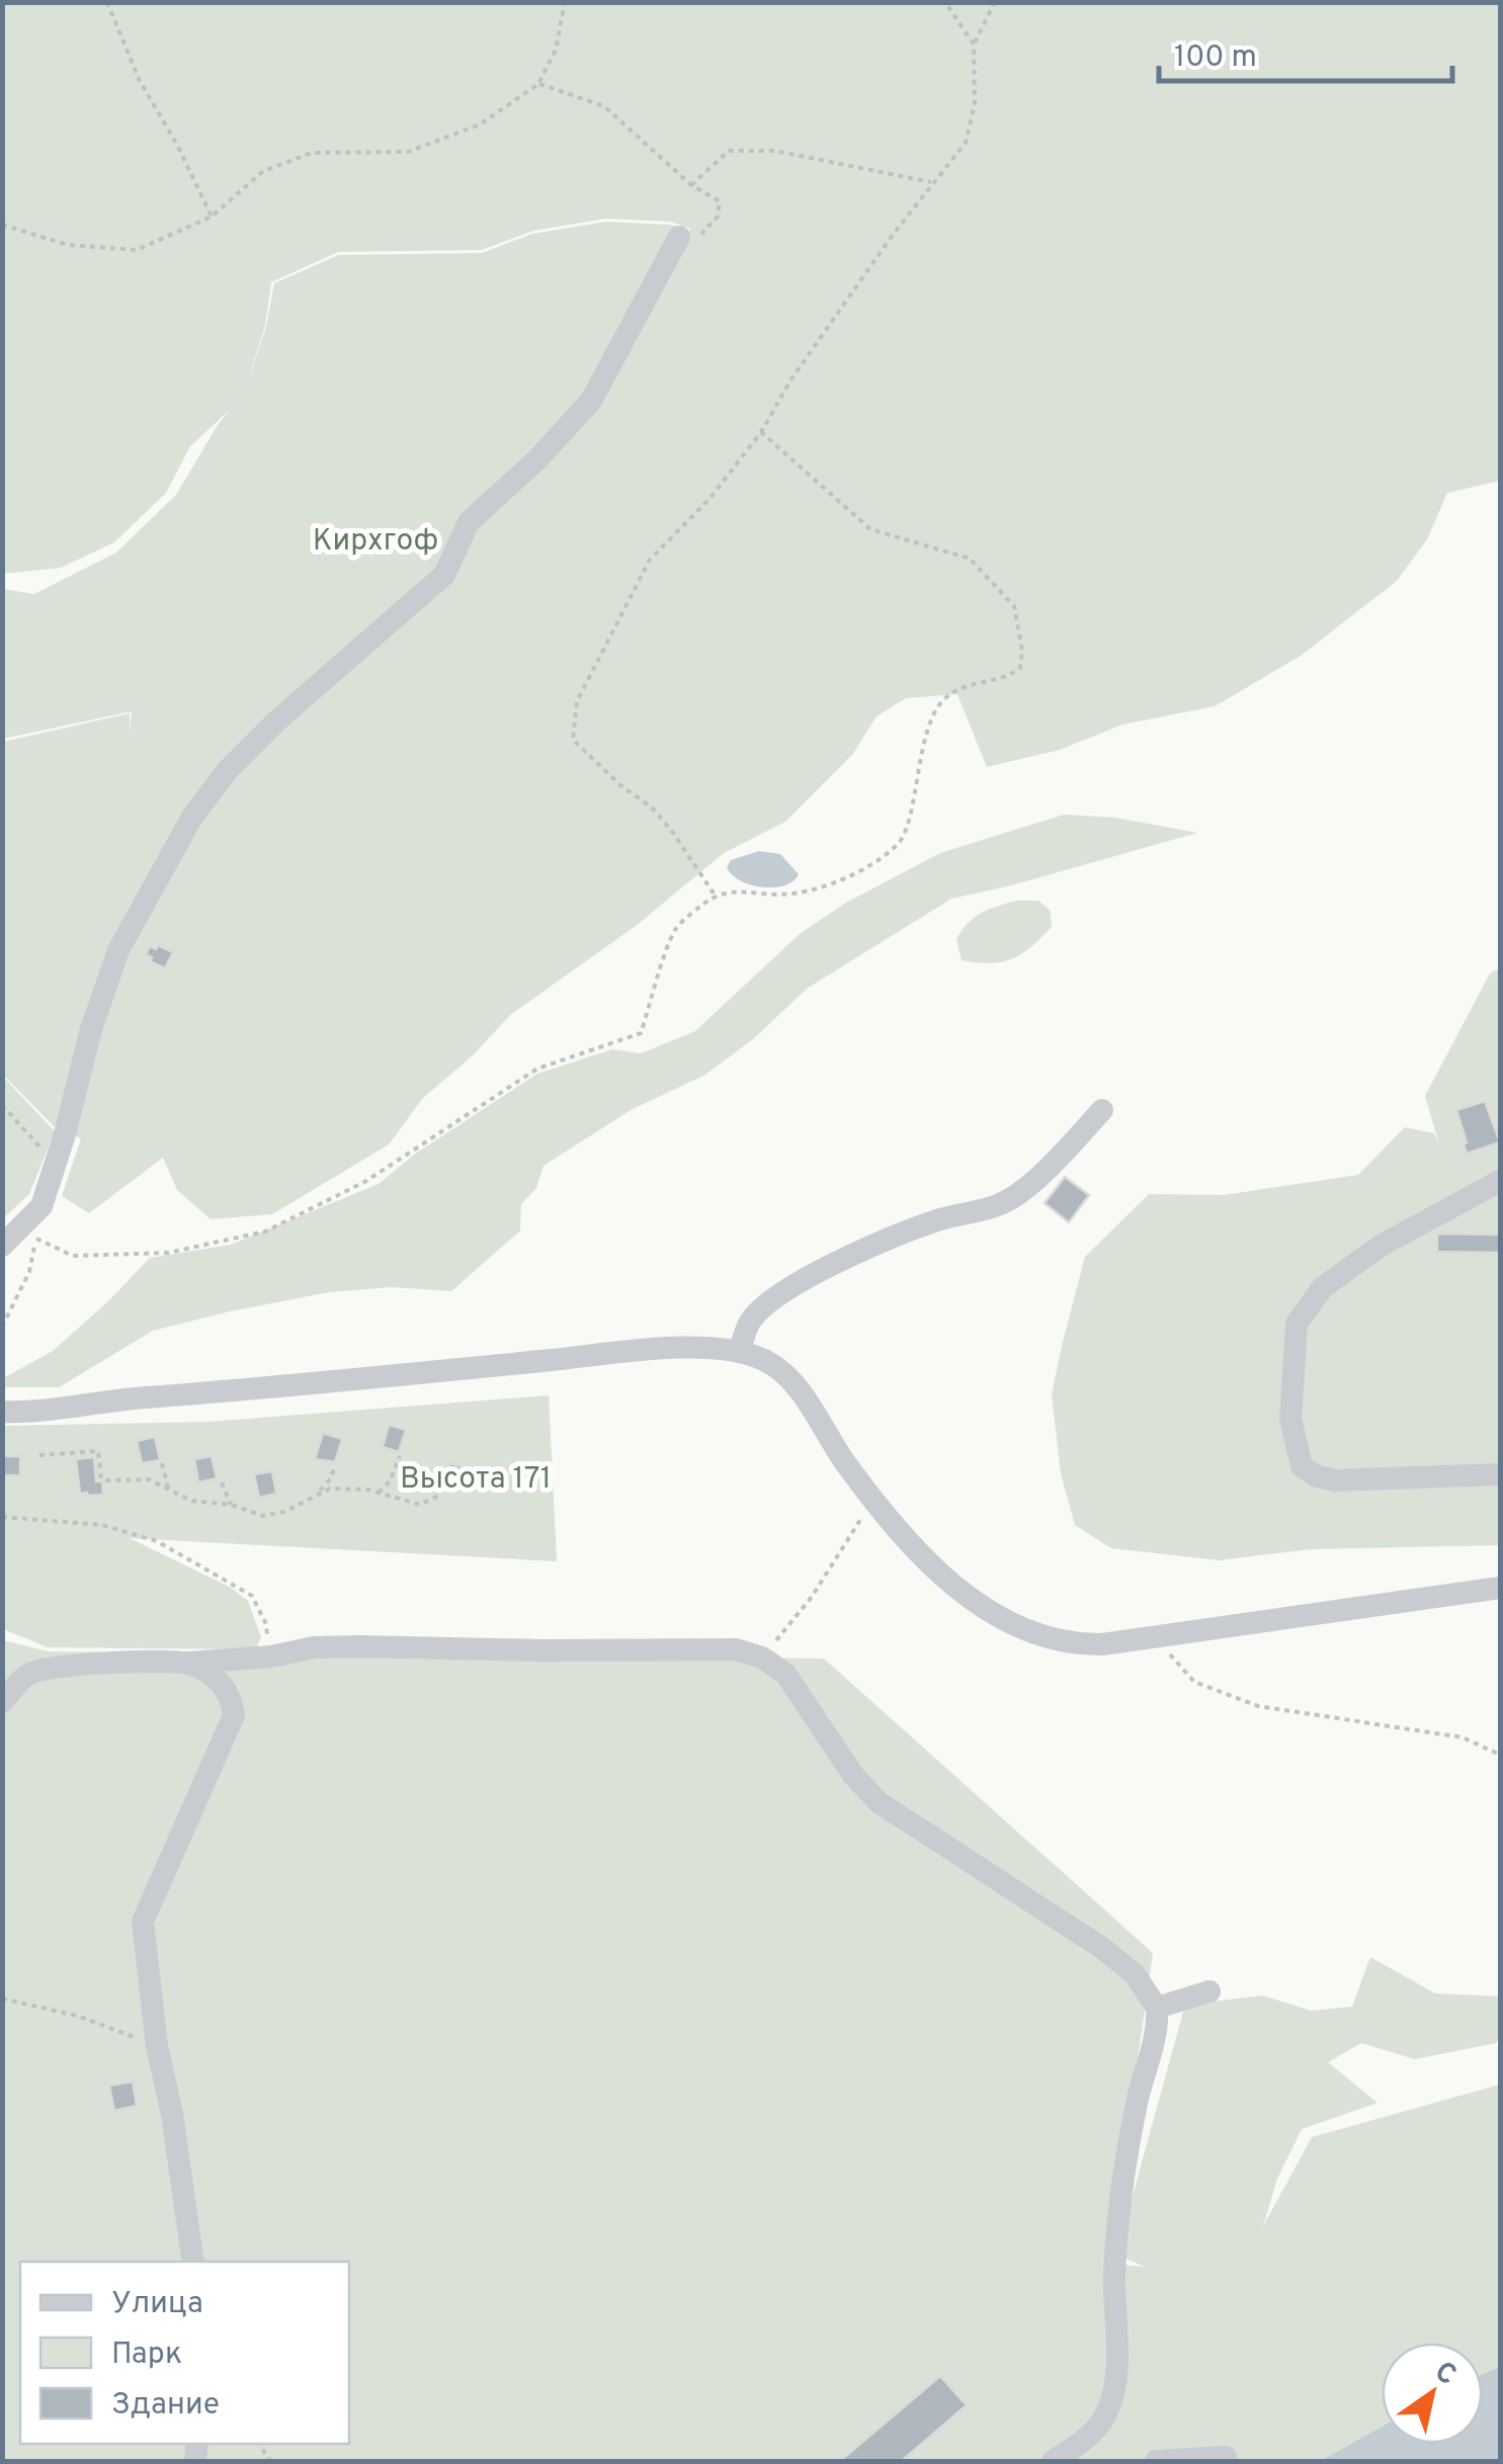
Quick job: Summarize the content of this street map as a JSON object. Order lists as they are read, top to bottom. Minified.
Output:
{"parks":["Кирхгоф","Высота 171"],"legend":["Улица","Парк","Здание"],"scale_bar":"100 m","north":"top right"}
